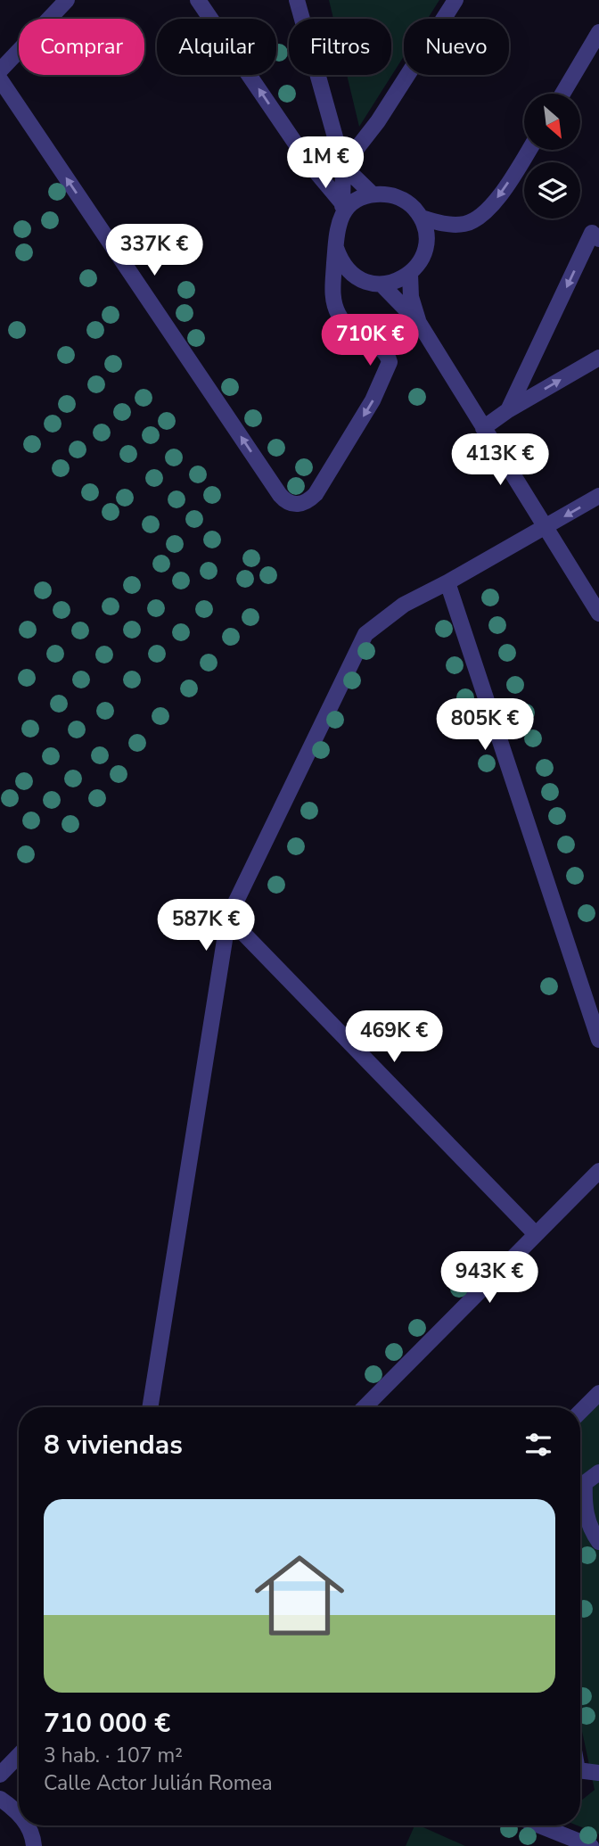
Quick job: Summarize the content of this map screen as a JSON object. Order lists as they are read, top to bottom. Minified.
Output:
{"north":"bottom right","page":{"chip":["Comprar","Alquilar","Filtros","Nuevo"],"price":["1M €","337K €","710K €","413K €","805K €","587K €","469K €","943K €"],"heading":"8 viviendas","list":[{"name":"710 000 €","note":"3 hab. · 107 m² · Calle Actor Julián Romea"}]}}
